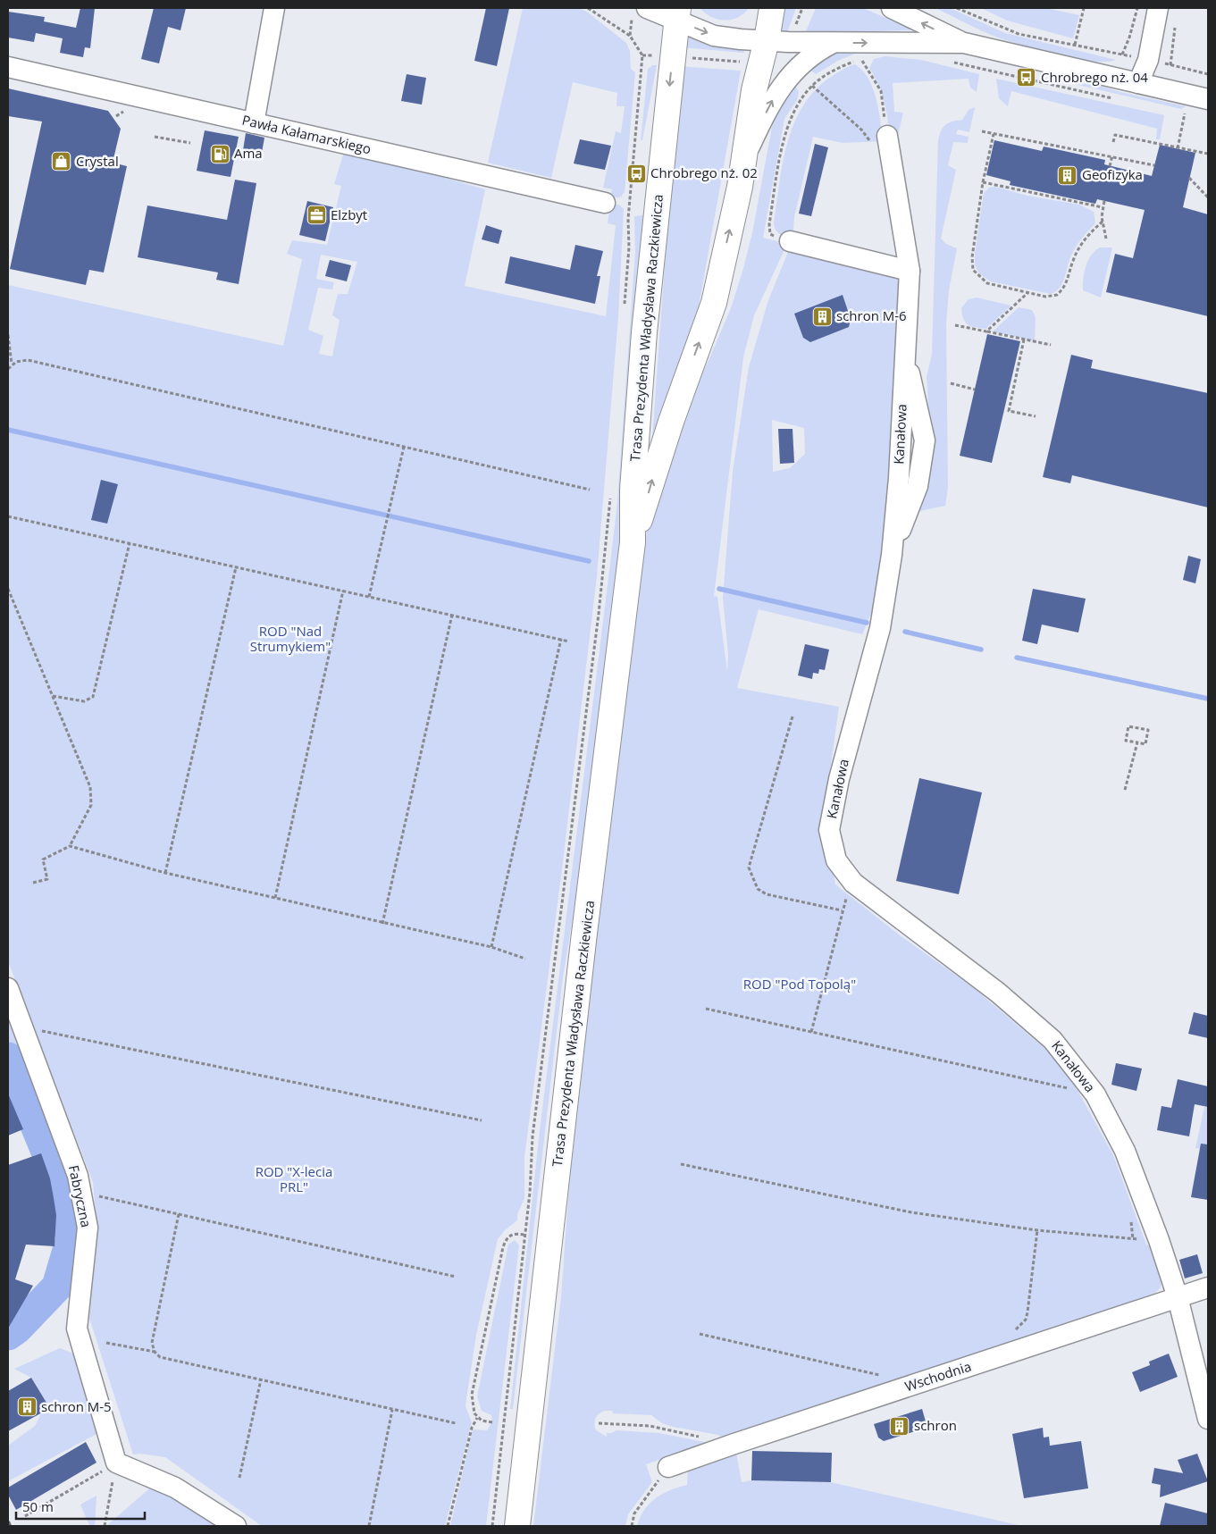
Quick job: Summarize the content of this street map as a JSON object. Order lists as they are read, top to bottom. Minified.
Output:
{"streets":{"main road":["Trasa Prezydenta Władysława Raczkiewicza"],"street":["Pawła Kałamarskiego","Kanałowa","Fabryczna","Wschodnia"]},"crossings":[["Kanałowa","Wschodnia"]],"parks":["ROD \"Nad Strumykiem\"","ROD \"Pod Topolą\"","ROD \"X-lecia PRL\""],"places":{"bus stop":["Chrobrego nż. 04","Chrobrego nż. 02"],"fuel station":["Ama"],"shop":["Crystal"],"building":["Geofizyka","schron M-6","schron M-5","schron"],"office":["Elzbyt"]},"scale_bar":"50 m"}
